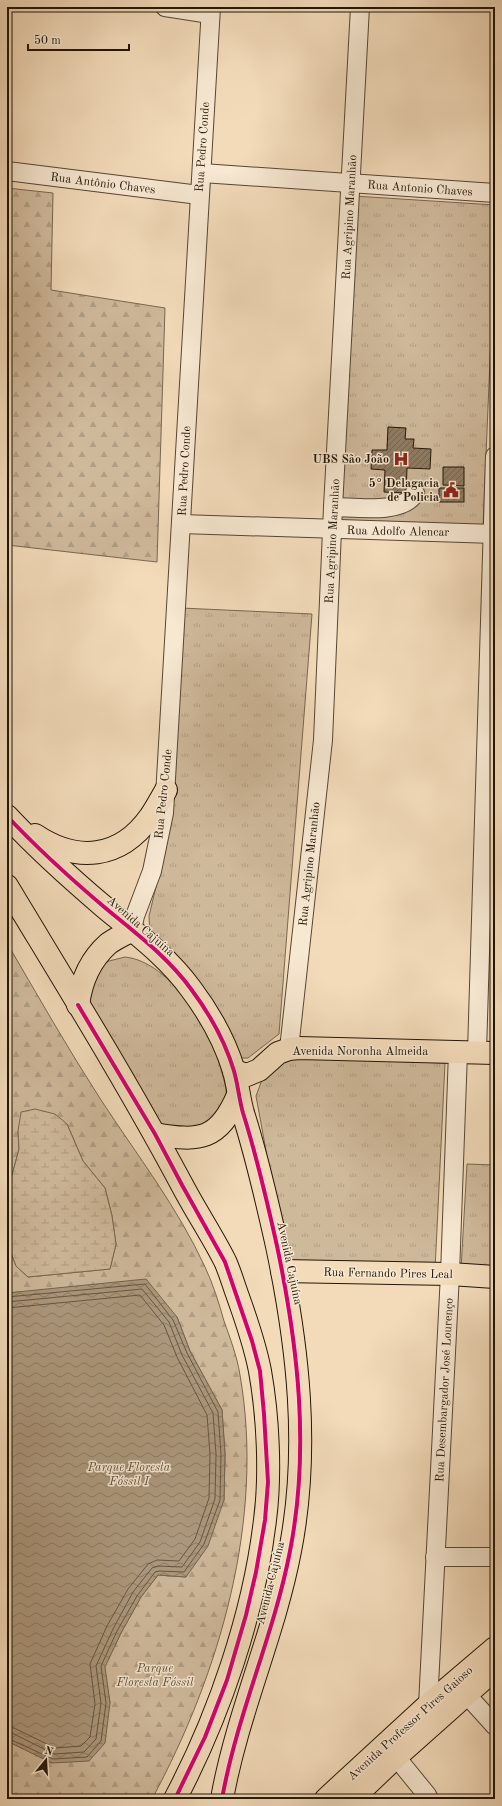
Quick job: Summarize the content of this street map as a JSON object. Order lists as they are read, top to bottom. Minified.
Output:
{"streets":{"main road":["Avenida Cajuína","Avenida Noronha Almeida","Rua Fernando Pires Leal","Avenida Professor Pires Gaioso"],"street":["Rua Pedro Conde","Rua Antônio Chaves","Rua Antonio Chaves","Rua Agripino Maranhão","Rua Adolfo Alencar","Rua Desembargador José Lourenço"]},"crossings":[["Rua Pedro Conde","Rua Antônio Chaves"],["Rua Pedro Conde","Rua Antonio Chaves"],["Rua Pedro Conde","Rua Adolfo Alencar"],["Rua Pedro Conde","Avenida Cajuína"],["Rua Antonio Chaves","Rua Agripino Maranhão"],["Rua Agripino Maranhão","Rua Adolfo Alencar"],["Rua Agripino Maranhão","Avenida Noronha Almeida"],["Rua Adolfo Alencar","Rua Desembargador José Lourenço"],["Avenida Cajuína","Avenida Noronha Almeida"],["Avenida Cajuína","Rua Fernando Pires Leal"],["Avenida Noronha Almeida","Rua Desembargador José Lourenço"],["Rua Fernando Pires Leal","Rua Desembargador José Lourenço"],["Rua Desembargador José Lourenço","Avenida Professor Pires Gaioso"]],"parks":["Parque Floresta Fóssil I","Parque Floresta Fóssil"],"places":{"hospital":["UBS São João"],"public building":["5° Delagacia de Policia"]},"scale_bar":"50 m","north":"top"}
